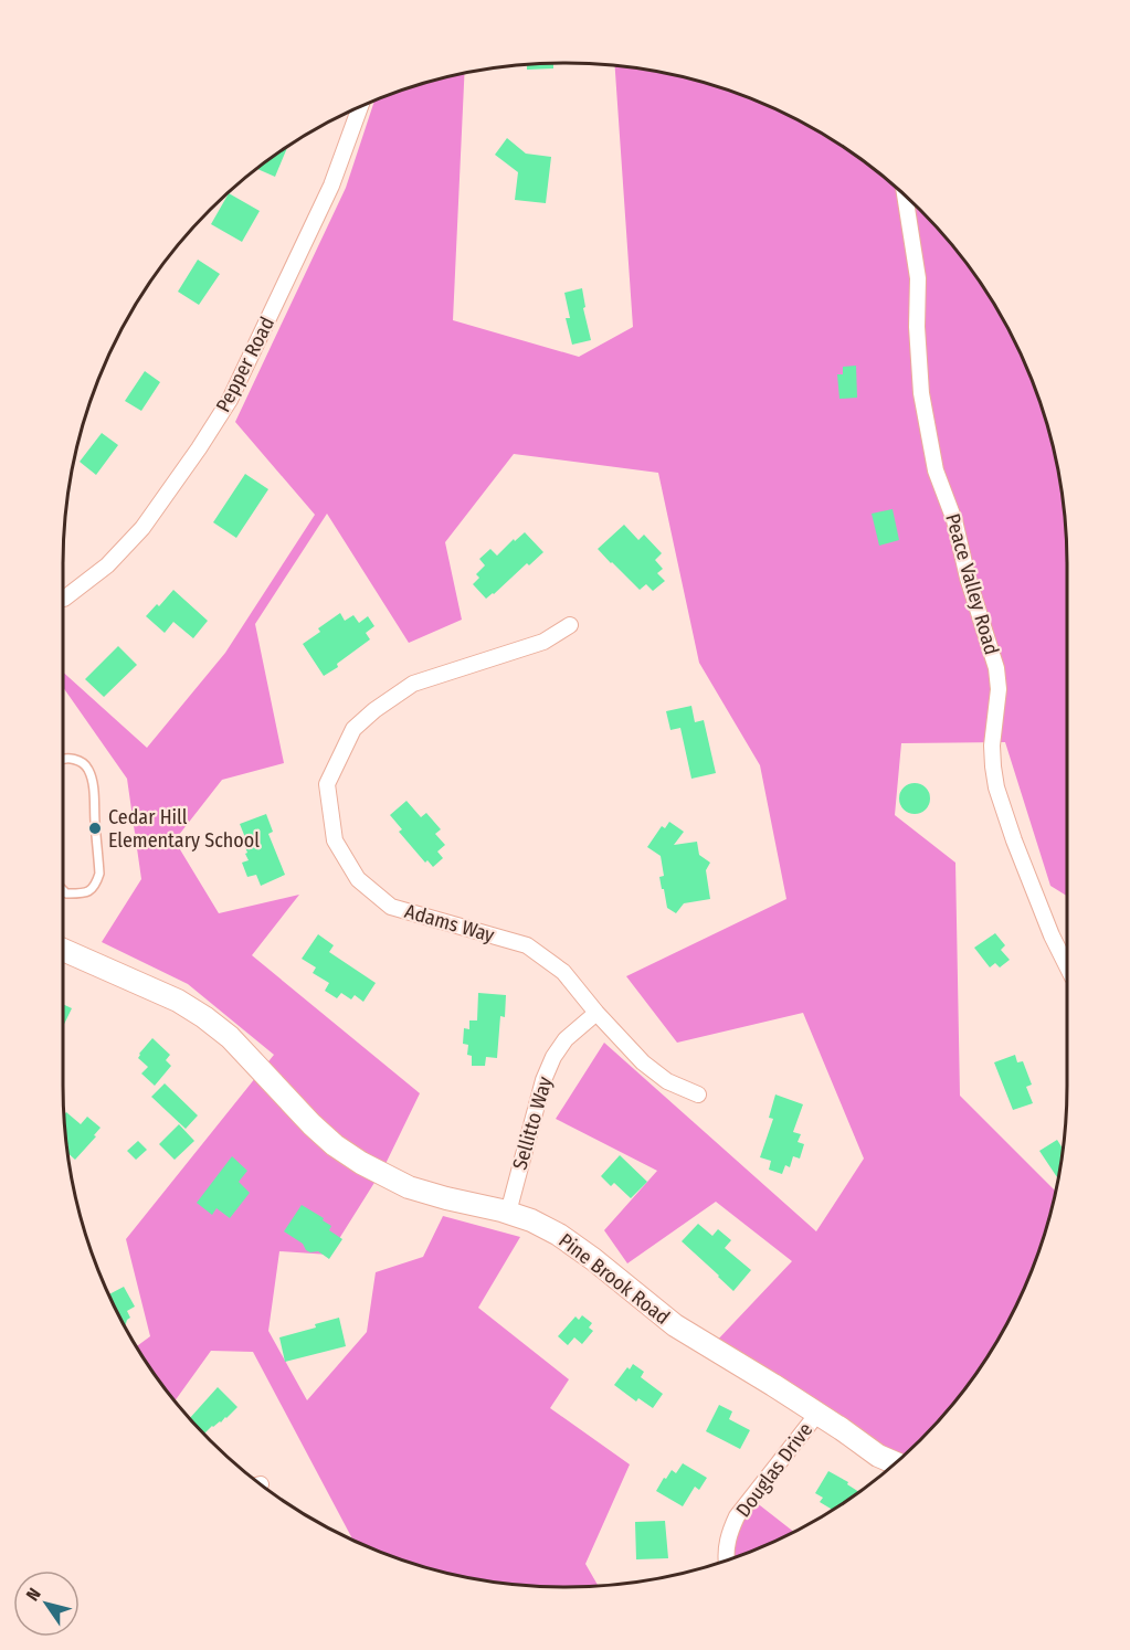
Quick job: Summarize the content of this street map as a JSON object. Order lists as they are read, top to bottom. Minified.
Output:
{"streets":{"street":["Pepper Road","Peace Valley Road","Adams Way","Sellitto Way","Pine Brook Road","Douglas Drive"]},"crossings":[["Adams Way","Sellitto Way"],["Sellitto Way","Pine Brook Road"],["Pine Brook Road","Douglas Drive"]],"places":["Cedar Hill Elementary School"],"north":"top left"}
